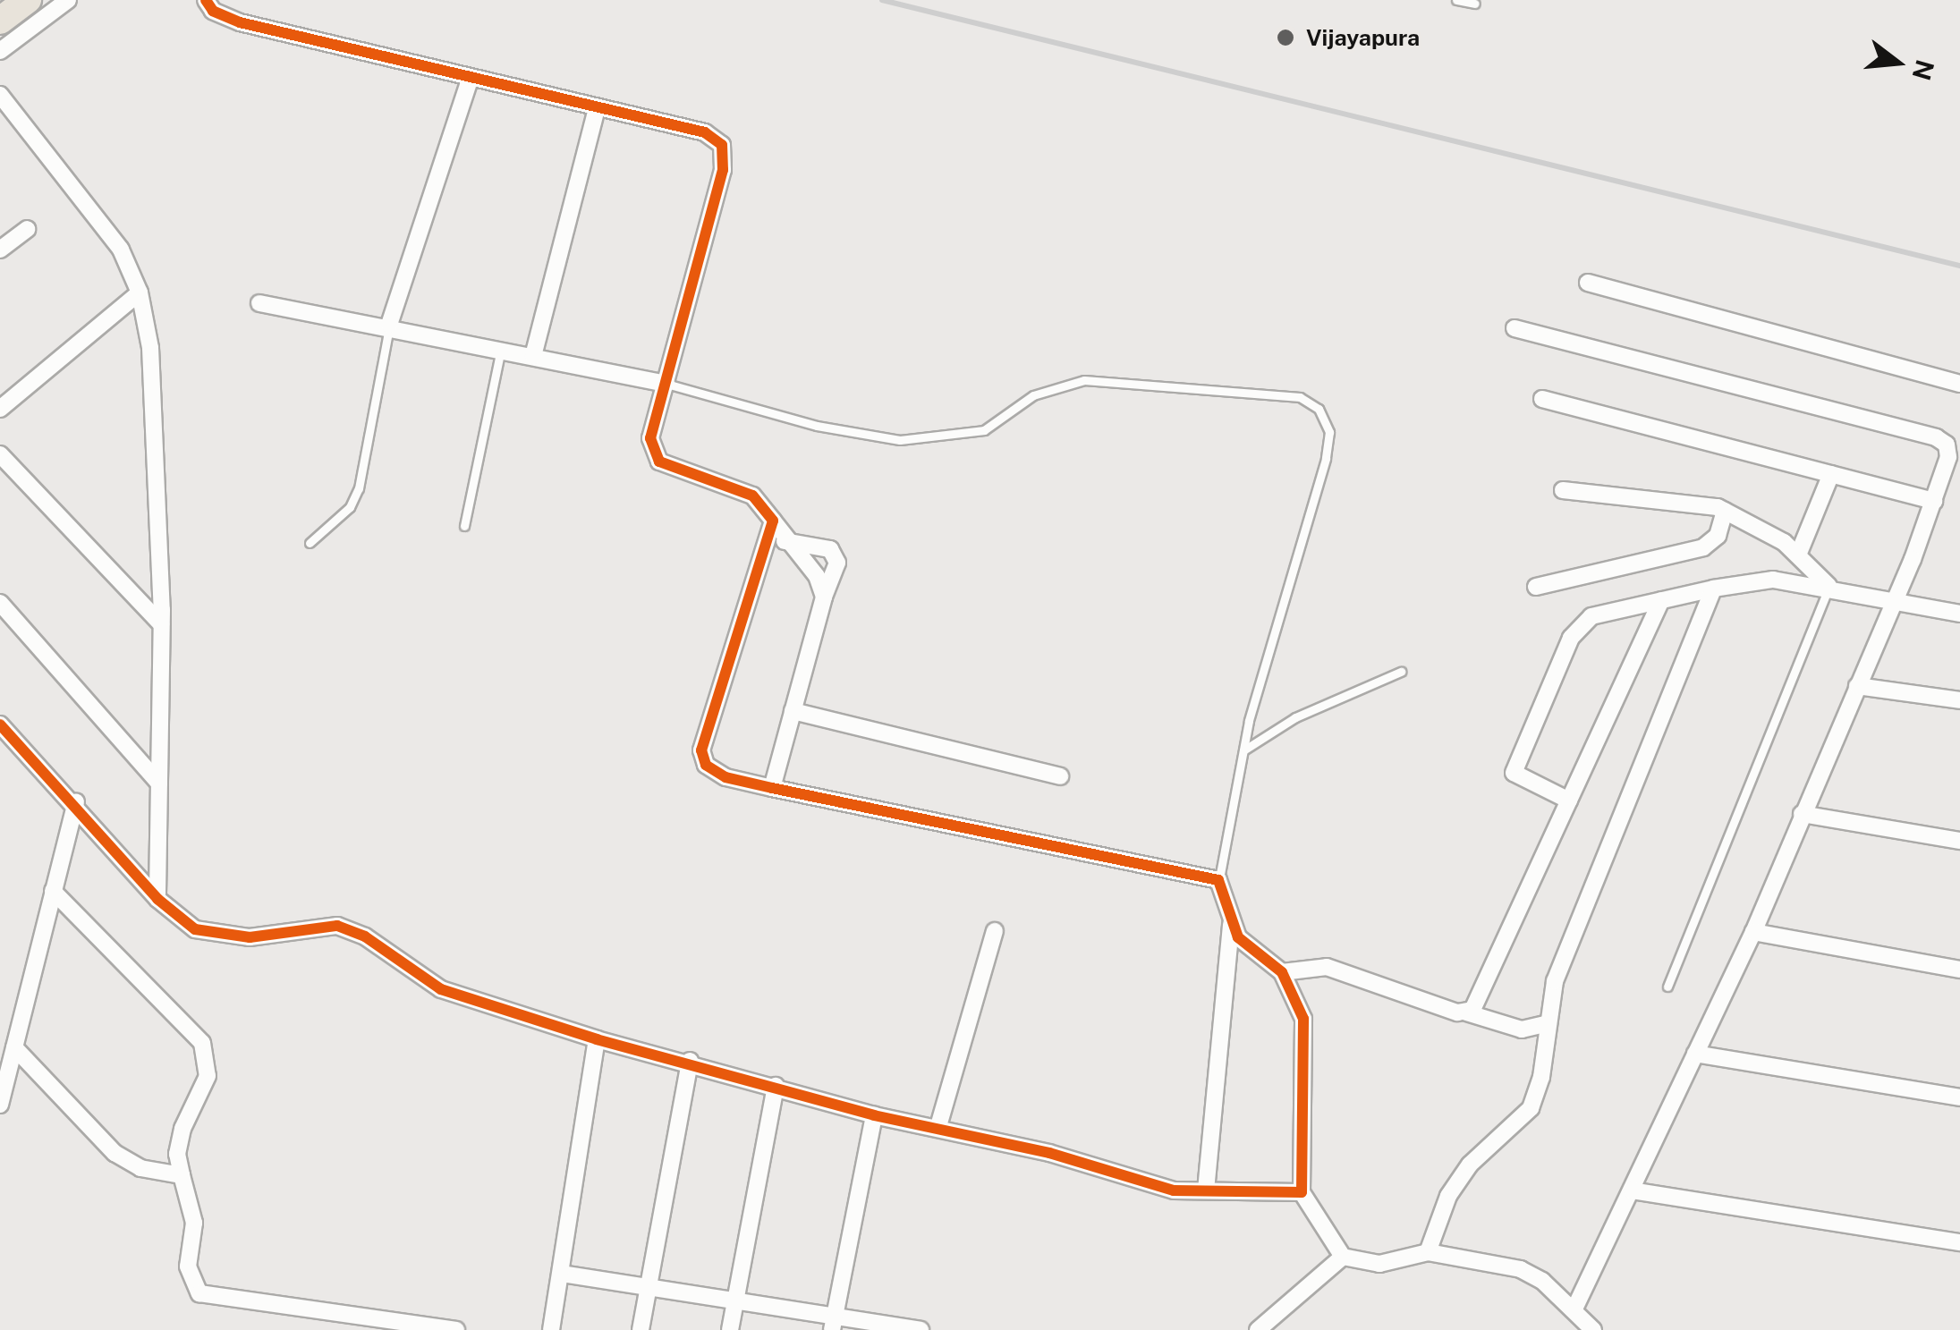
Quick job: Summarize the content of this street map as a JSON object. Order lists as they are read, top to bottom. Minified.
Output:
{"places":["Vijayapura"],"north":"right"}
